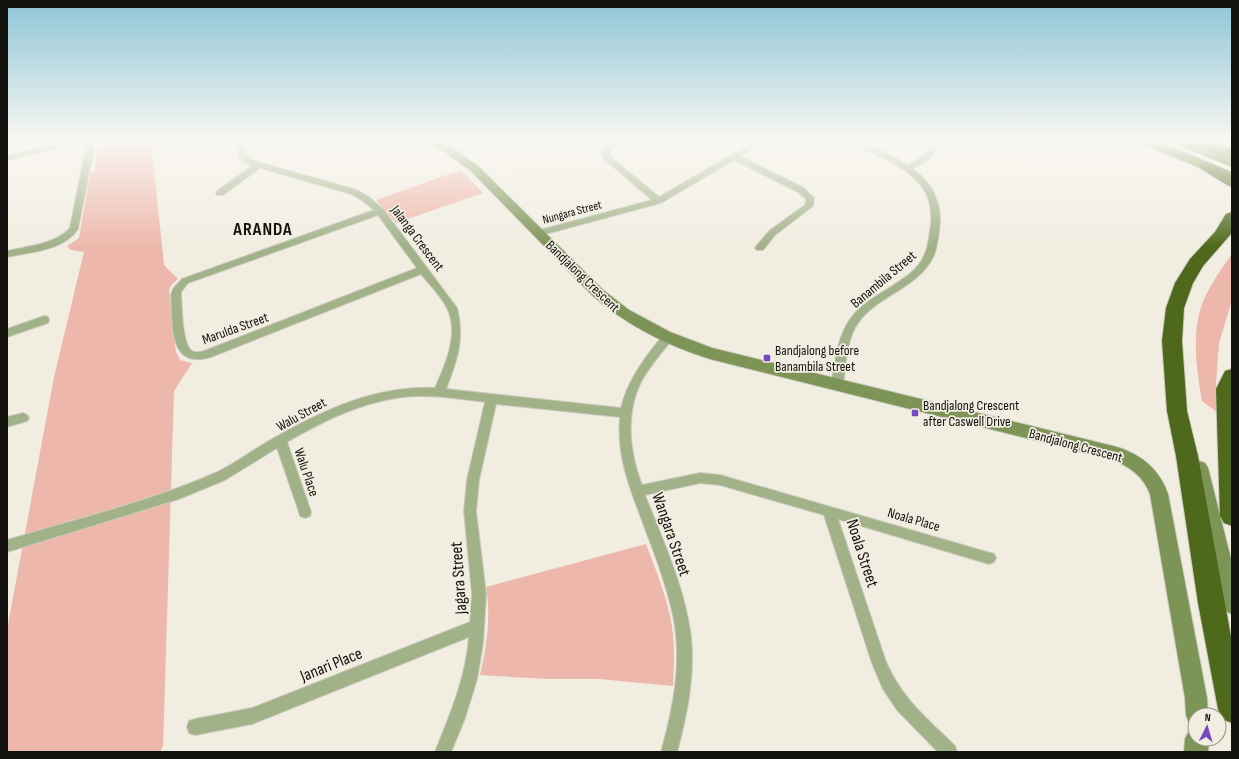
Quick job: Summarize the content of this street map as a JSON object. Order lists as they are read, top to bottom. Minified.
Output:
{"streets":{"street":["Nungara Street","Jalanga Crescent","Bandjalong Crescent","Banambila Street","Marulda Street","Walu Street","Walu Place","Noala Place","Wangara Street","Noala Street","Jagara Street","Janari Place"]},"crossings":[["Nungara Street","Bandjalong Crescent"],["Jalanga Crescent","Marulda Street"],["Jalanga Crescent","Walu Street"],["Bandjalong Crescent","Banambila Street"],["Bandjalong Crescent","Wangara Street"],["Walu Street","Walu Place"],["Walu Street","Wangara Street"],["Walu Street","Jagara Street"],["Noala Place","Noala Street"],["Wangara Street","Noala Street"],["Jagara Street","Janari Place"]],"districts":["ARANDA"],"places":{"transit":["Bandjalong before Banambila Street","Bandjalong Crescent after Caswell Drive"]},"north":"top"}
